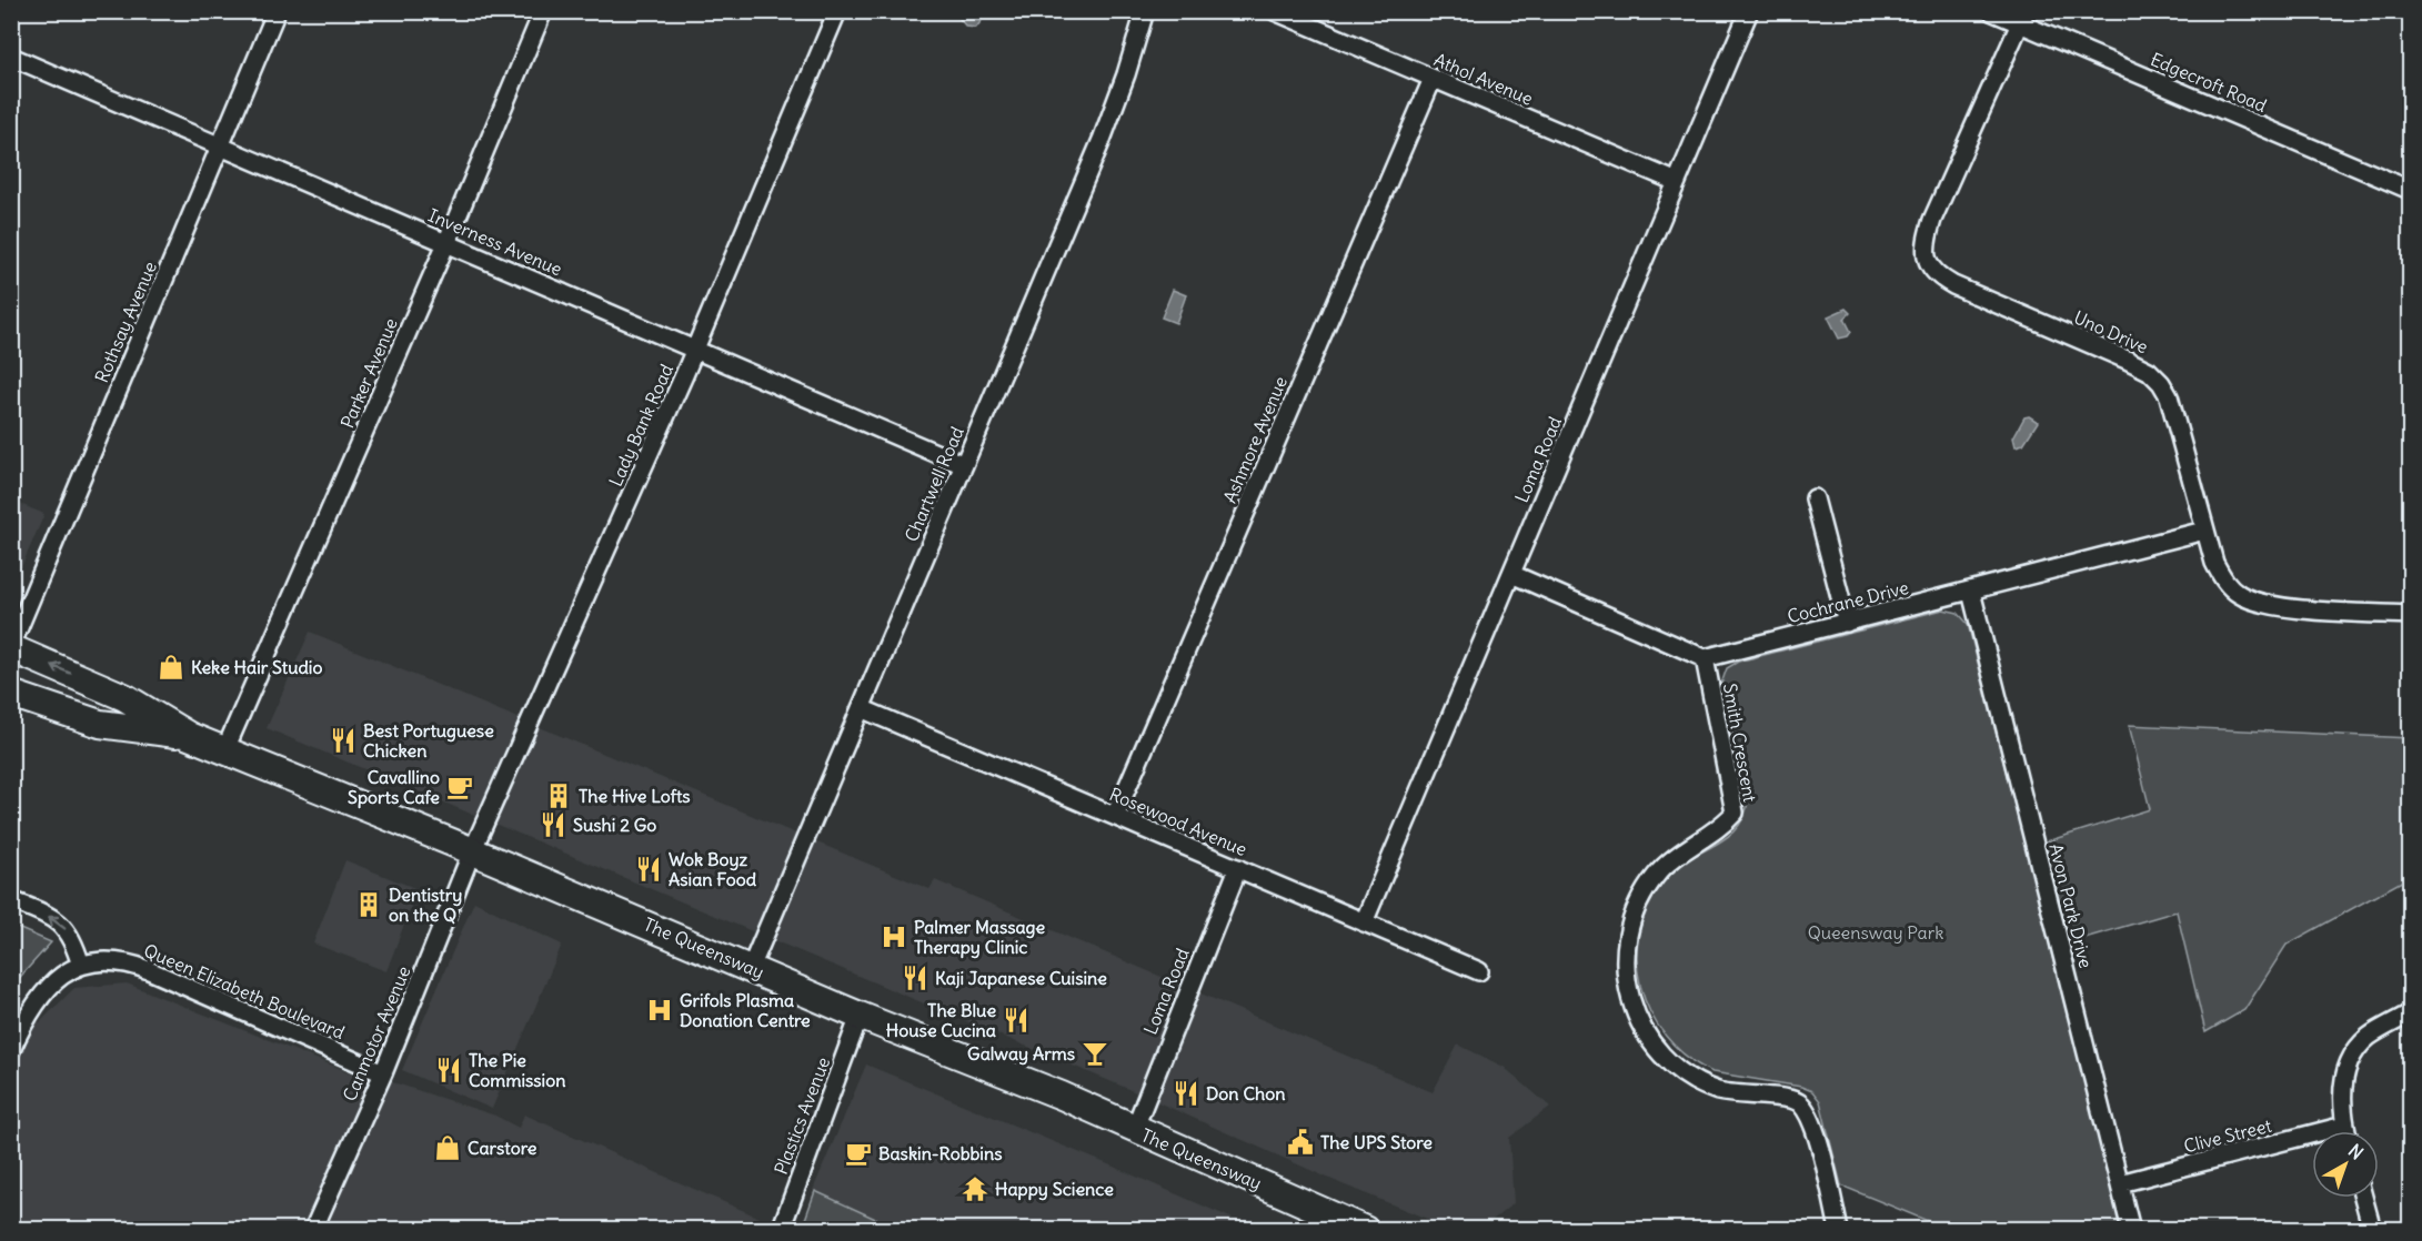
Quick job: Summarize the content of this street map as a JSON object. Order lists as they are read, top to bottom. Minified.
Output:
{"streets":{"main road":["The Queensway"],"street":["Athol Avenue","Edgecroft Road","Inverness Avenue","Rothsay Avenue","Uno Drive","Parker Avenue","Lady Bank Road","Ashmore Avenue","Loma Road","Chartwell Road","Cochrane Drive","Smith Crescent","Rosewood Avenue","Avon Park Drive","Queen Elizabeth Boulevard","Canmotor Avenue","Plastics Avenue","Clive Street"]},"crossings":[["Athol Avenue","Ashmore Avenue"],["Athol Avenue","Loma Road"],["Edgecroft Road","Uno Drive"],["Inverness Avenue","Rothsay Avenue"],["Inverness Avenue","Parker Avenue"],["Inverness Avenue","Lady Bank Road"],["Inverness Avenue","Chartwell Road"],["Rothsay Avenue","The Queensway"],["Uno Drive","Cochrane Drive"],["Parker Avenue","The Queensway"],["Lady Bank Road","The Queensway"],["Lady Bank Road","Canmotor Avenue"],["Ashmore Avenue","Rosewood Avenue"],["Loma Road","Rosewood Avenue"],["Loma Road","The Queensway"],["Chartwell Road","Rosewood Avenue"],["Chartwell Road","The Queensway"],["Cochrane Drive","Smith Crescent"],["Cochrane Drive","Avon Park Drive"],["Avon Park Drive","Clive Street"],["The Queensway","Canmotor Avenue"],["The Queensway","Plastics Avenue"],["Queen Elizabeth Boulevard","Canmotor Avenue"]],"parks":["Queensway Park"],"places":{"shop":["Keke Hair Studio","Carstore"],"restaurant":["Best Portuguese Chicken","Sushi 2 Go","Wok Boyz Asian Food","Kaji Japanese Cuisine","The Blue House Cucina","The Pie Commission","Don Chon"],"cafe":["Cavallino Sports Cafe","Baskin-Robbins"],"building":["The Hive Lofts","Dentistry on the Q"],"hospital":["Palmer Massage Therapy Clinic","Grifols Plasma Donation Centre"],"bar":["Galway Arms"],"public building":["The UPS Store"],"temple":["Happy Science"]},"north":"top right"}
